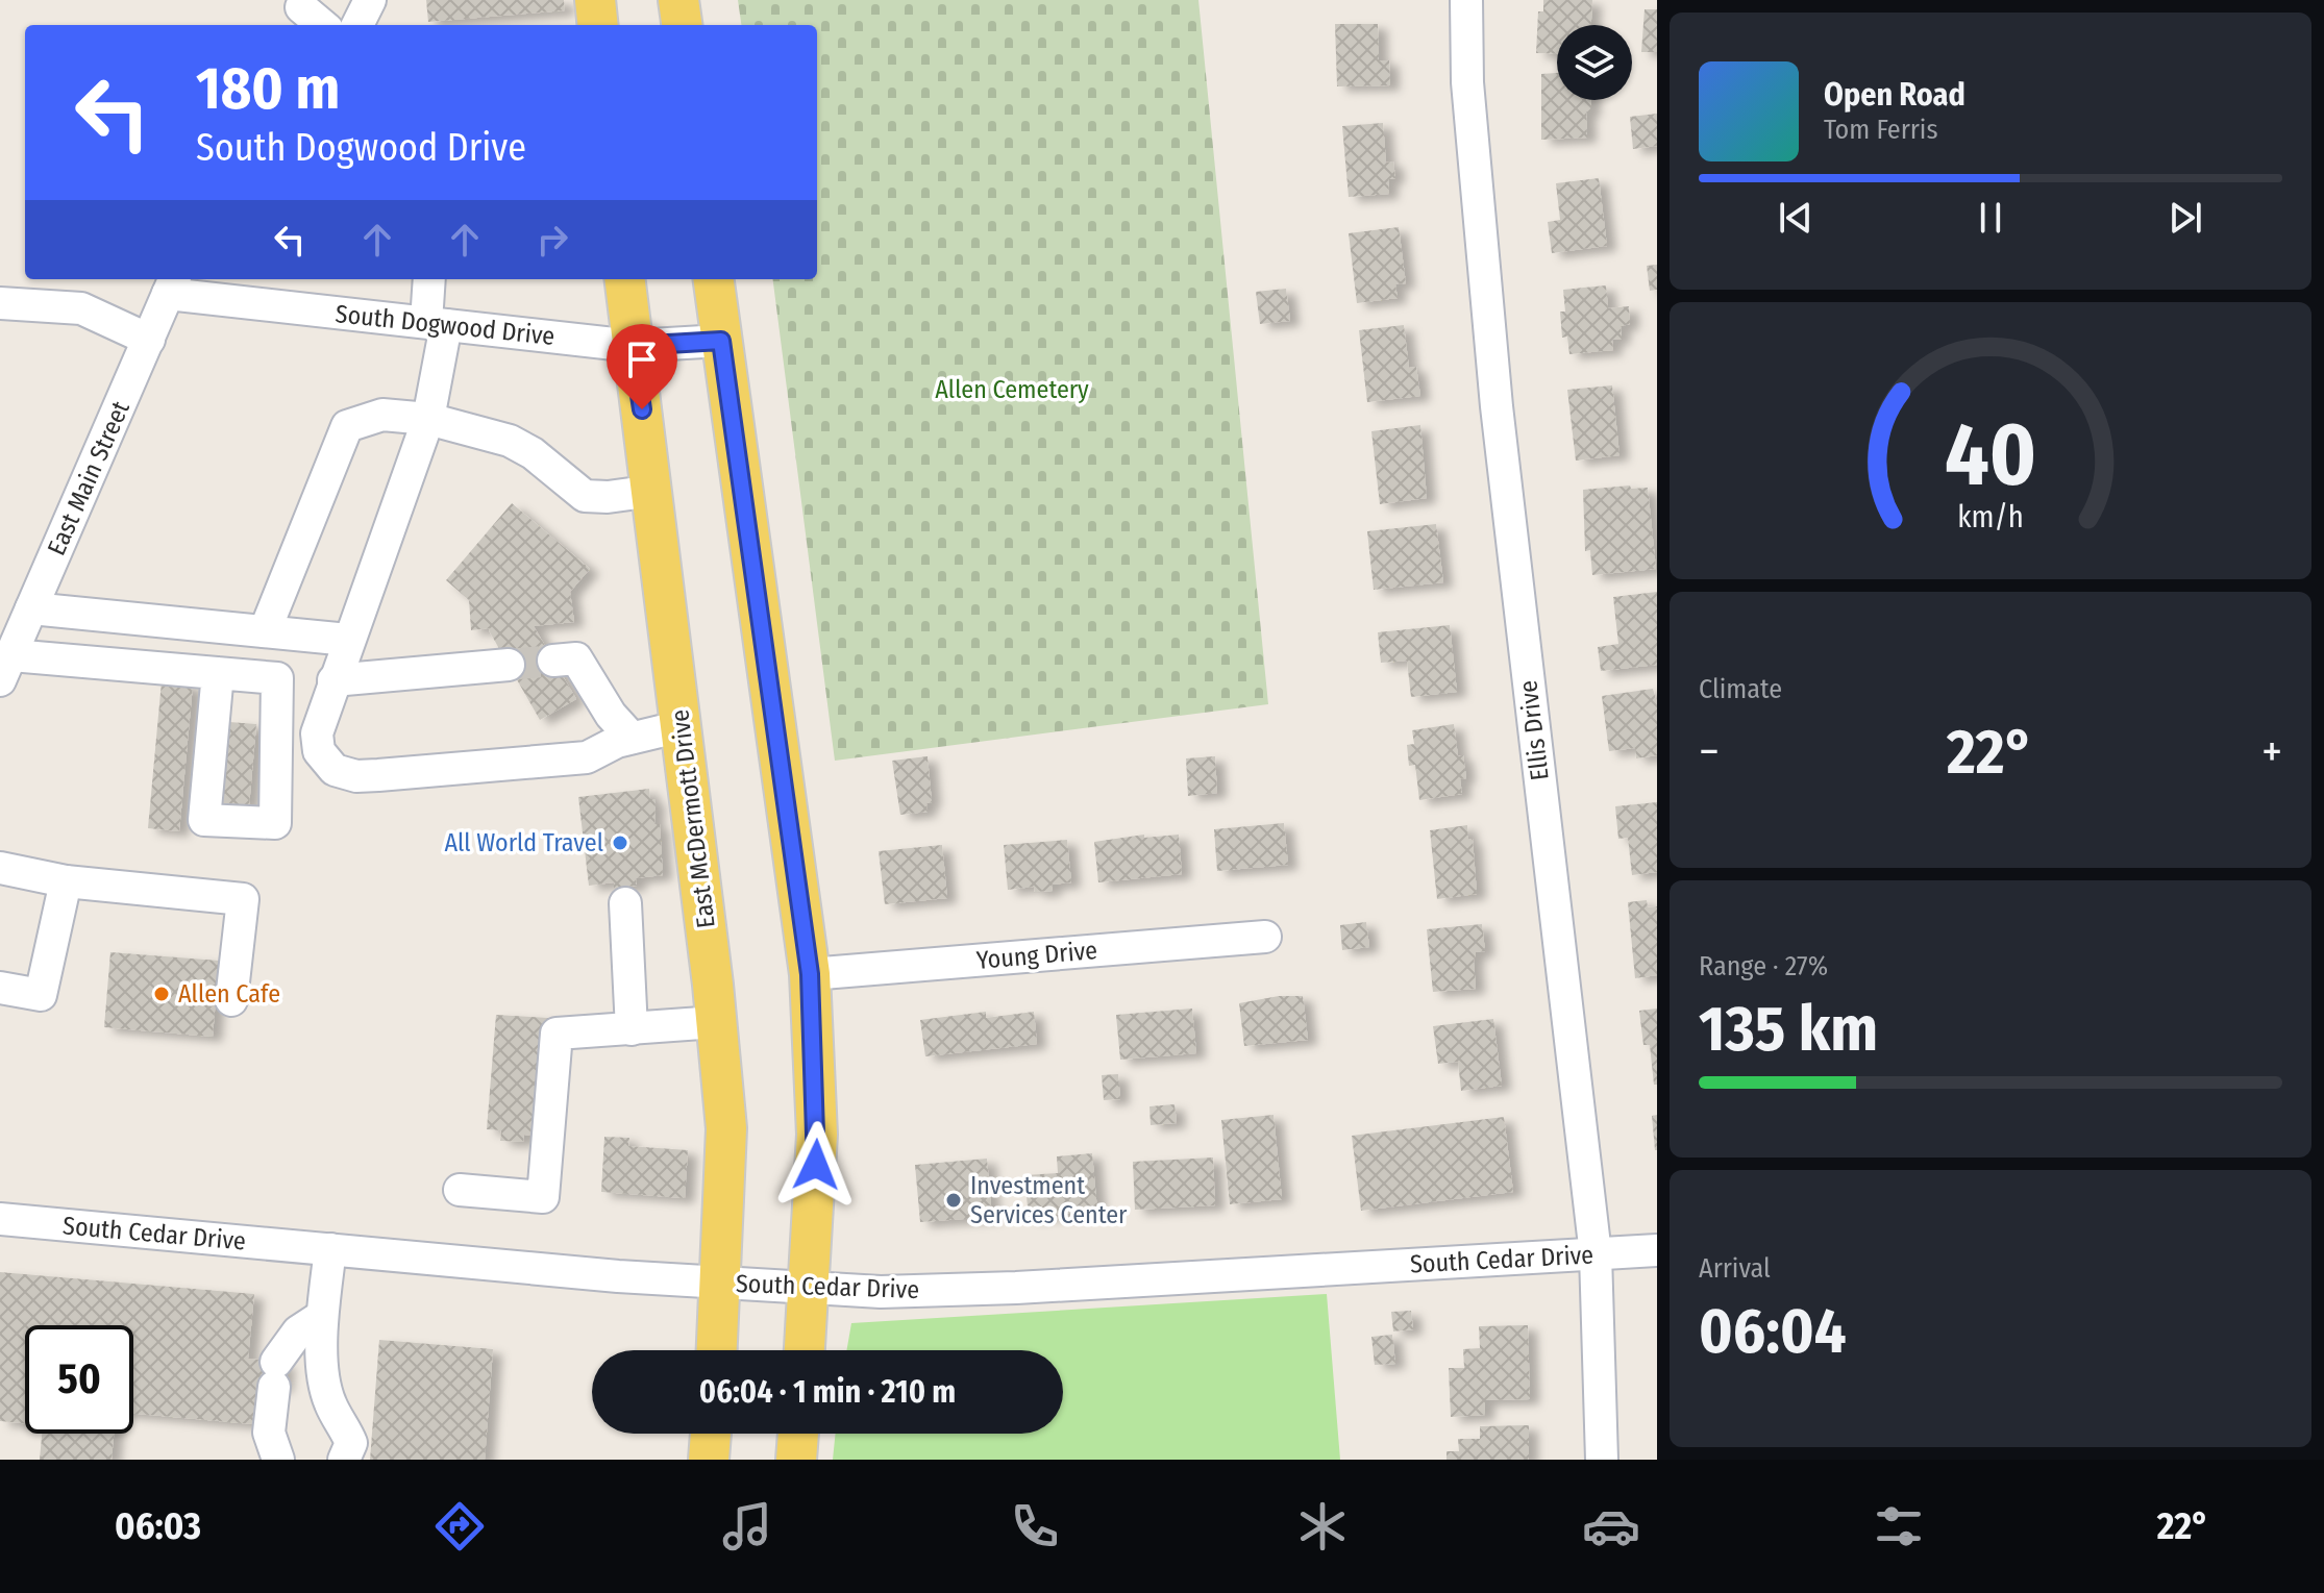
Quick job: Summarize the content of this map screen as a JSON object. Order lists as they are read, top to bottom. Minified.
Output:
{"streets":{"main road":["East McDermott Drive"],"street":["South Dogwood Drive","East Main Street","Ellis Drive","Young Drive","South Cedar Drive"]},"crossings":[["South Dogwood Drive","East Main Street"],["South Dogwood Drive","East McDermott Drive"],["Ellis Drive","South Cedar Drive"],["East McDermott Drive","South Cedar Drive"]],"parks":["Allen Cemetery"],"places":["All World Travel","Allen Cafe","Investment Services Center"],"page":{"turn":["180 m","South Dogwood Drive"],"song":["Open Road","Tom Ferris"],"tile":["Climate",["Range · 27%","135 km"],["Arrival","06:04"]],"heat":["−","22°","+"],"limit":"50","trip":"06:04 · 1 min · 210 m","tabs":["06:03","22°"],"gauge":["40","km/h"]}}
